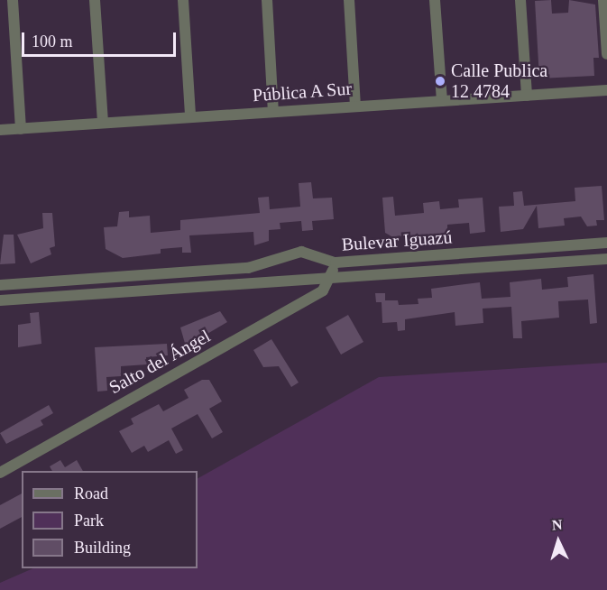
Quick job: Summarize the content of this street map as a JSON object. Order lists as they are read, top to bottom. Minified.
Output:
{"streets":{"street":["Pública A Sur","Bulevar Iguazú","Salto del Ángel"]},"crossings":[["Bulevar Iguazú","Salto del Ángel"]],"places":["Calle Publica 12 4784"],"legend":["Road","Park","Building"],"scale_bar":"100 m","north":"top"}
